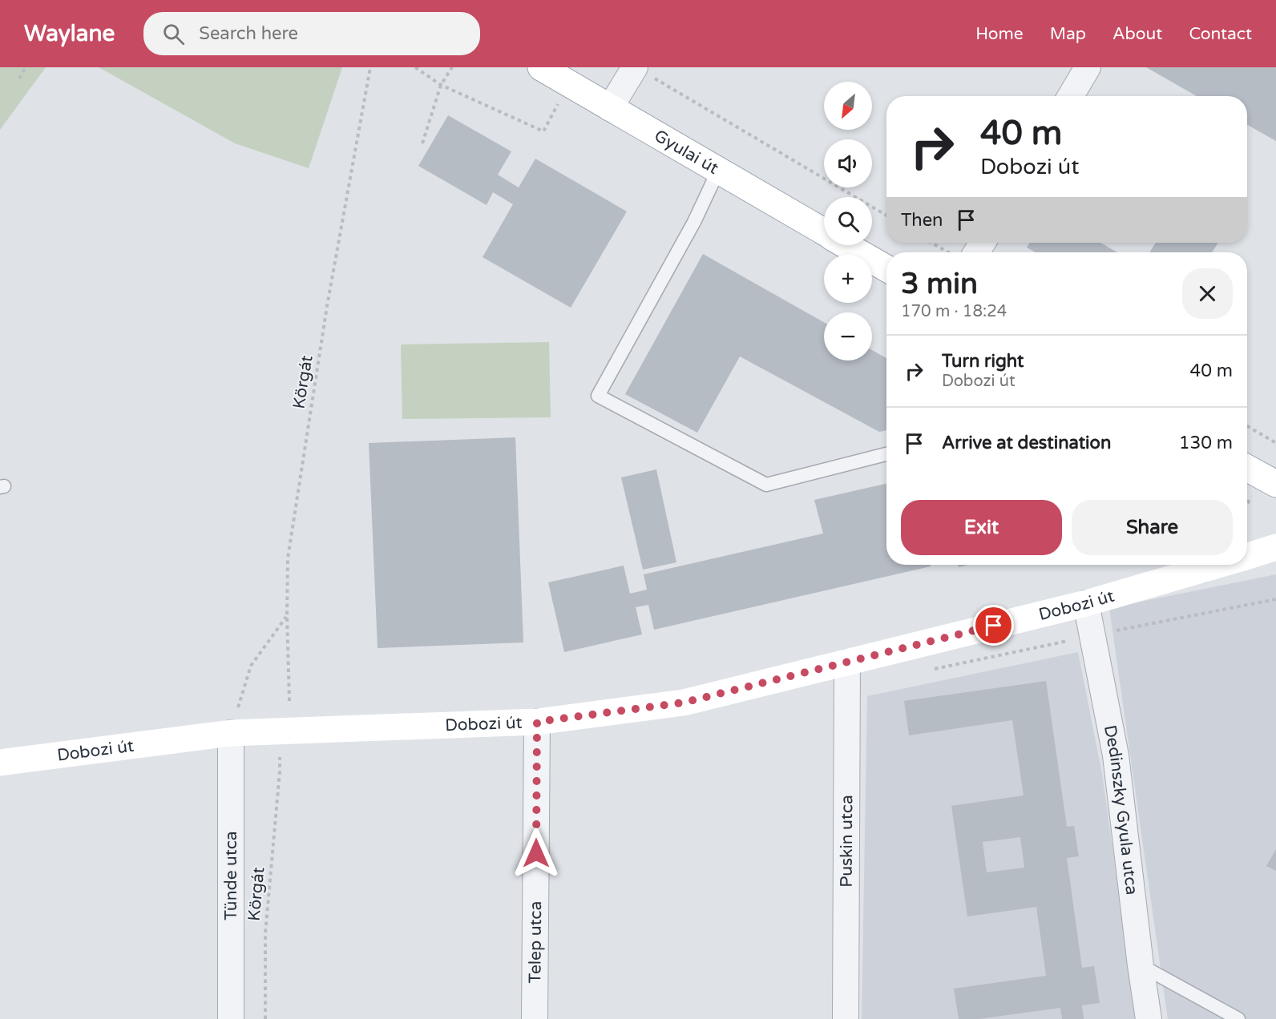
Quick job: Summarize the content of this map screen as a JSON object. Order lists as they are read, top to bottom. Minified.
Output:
{"streets":{"main road":["Gyulai út","Dobozi út"],"street":["Dedinszky Gyula utca","Puskin utca","Tünde utca","Telep utca"],"path":["Körgát"]},"crossings":[["Dobozi út","Dedinszky Gyula utca"],["Dobozi út","Puskin utca"],["Dobozi út","Tünde utca"],["Dobozi út","Telep utca"]],"north":"bottom left","page":{"header":"Waylane","search":"Search here","nav":["Home","Map","About","Contact"],"map_buttons":["+","−"],"turn":["40 m","Dobozi út"],"then":"Then","heading":["3 min","170 m · 18:24"],"list":[{"name":"Turn right","note":"Dobozi út","value":"40 m"},{"name":"Arrive at destination","value":"130 m"}],"buttons":["Exit","Share"]}}
